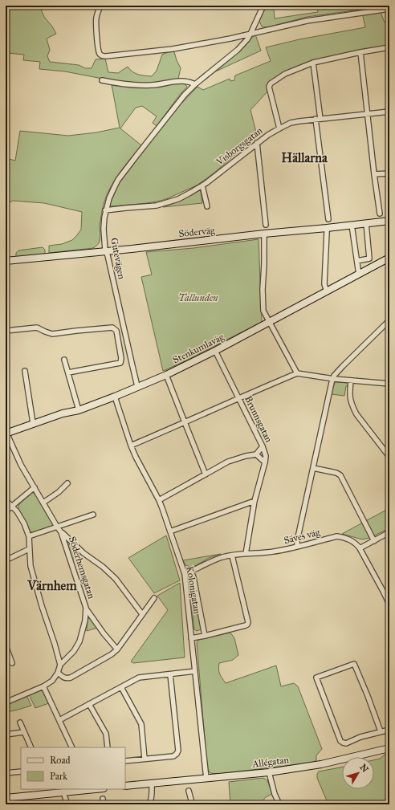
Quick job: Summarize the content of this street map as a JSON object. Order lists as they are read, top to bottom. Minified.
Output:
{"streets":{"street":["Visborgsgatan","Söderväg","Gutevägen","Stenkumlaväg","Brunnsgatan","Säves väg","Söderhemsgatan","Kolonigatan","Allégatan"]},"crossings":[["Visborgsgatan","Gutevägen"],["Söderväg","Gutevägen"],["Gutevägen","Stenkumlaväg"],["Stenkumlaväg","Brunnsgatan"],["Stenkumlaväg","Söderhemsgatan"],["Stenkumlaväg","Kolonigatan"],["Brunnsgatan","Säves väg"],["Säves väg","Kolonigatan"],["Kolonigatan","Allégatan"]],"districts":["Hällarna","Värnhem"],"parks":["Tallunden"],"legend":["Road","Park"],"north":"top right"}
